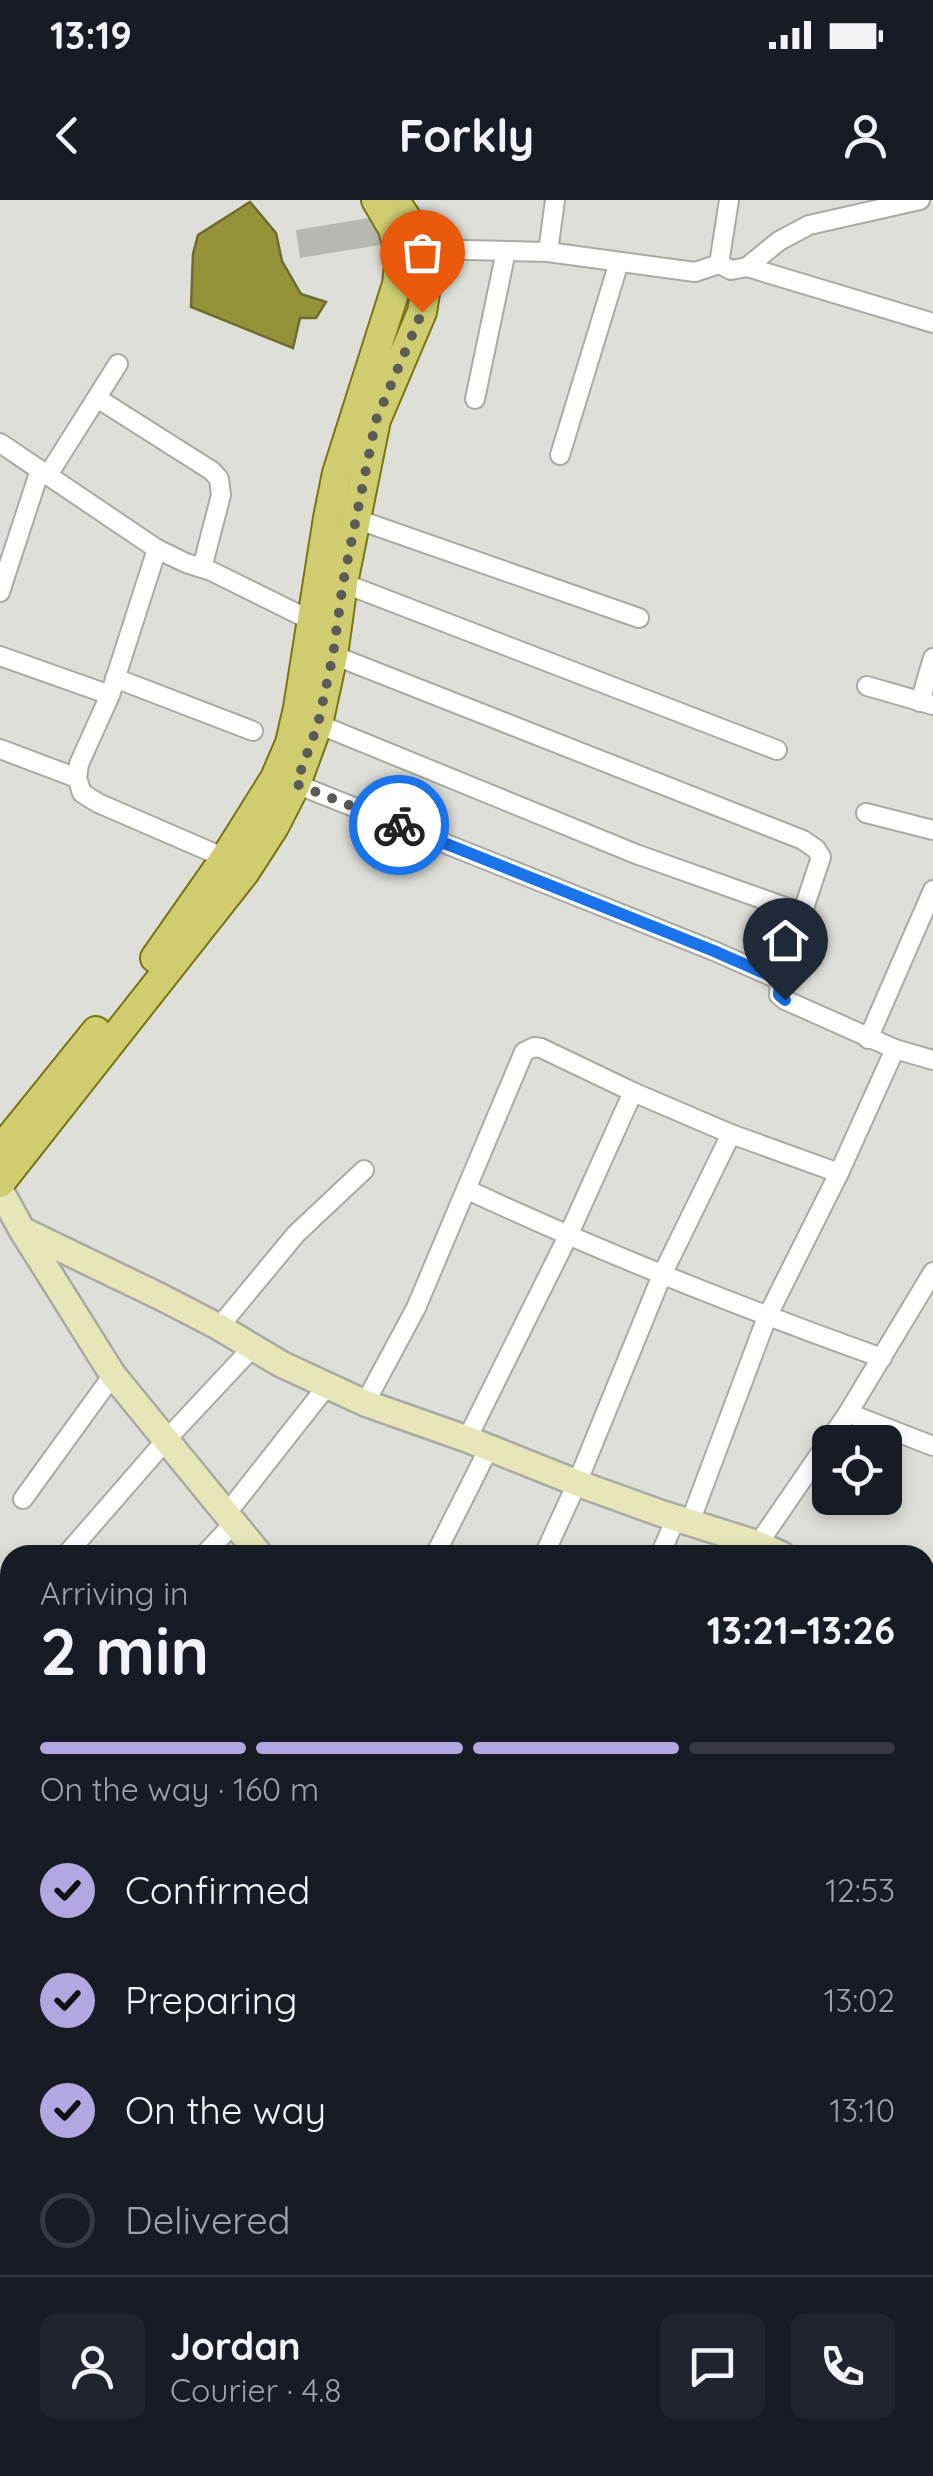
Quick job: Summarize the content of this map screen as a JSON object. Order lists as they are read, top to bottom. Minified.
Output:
{"page":{"status":"13:19","header":"Forkly","heading":["2 min","Arriving in","13:21–13:26"],"panel":["Jordan","Courier · 4.8"],"bar":"On the way · 160 m","list":[["Confirmed","12:53"],["Preparing","13:02"],["On the way","13:10"],"Delivered"]}}
